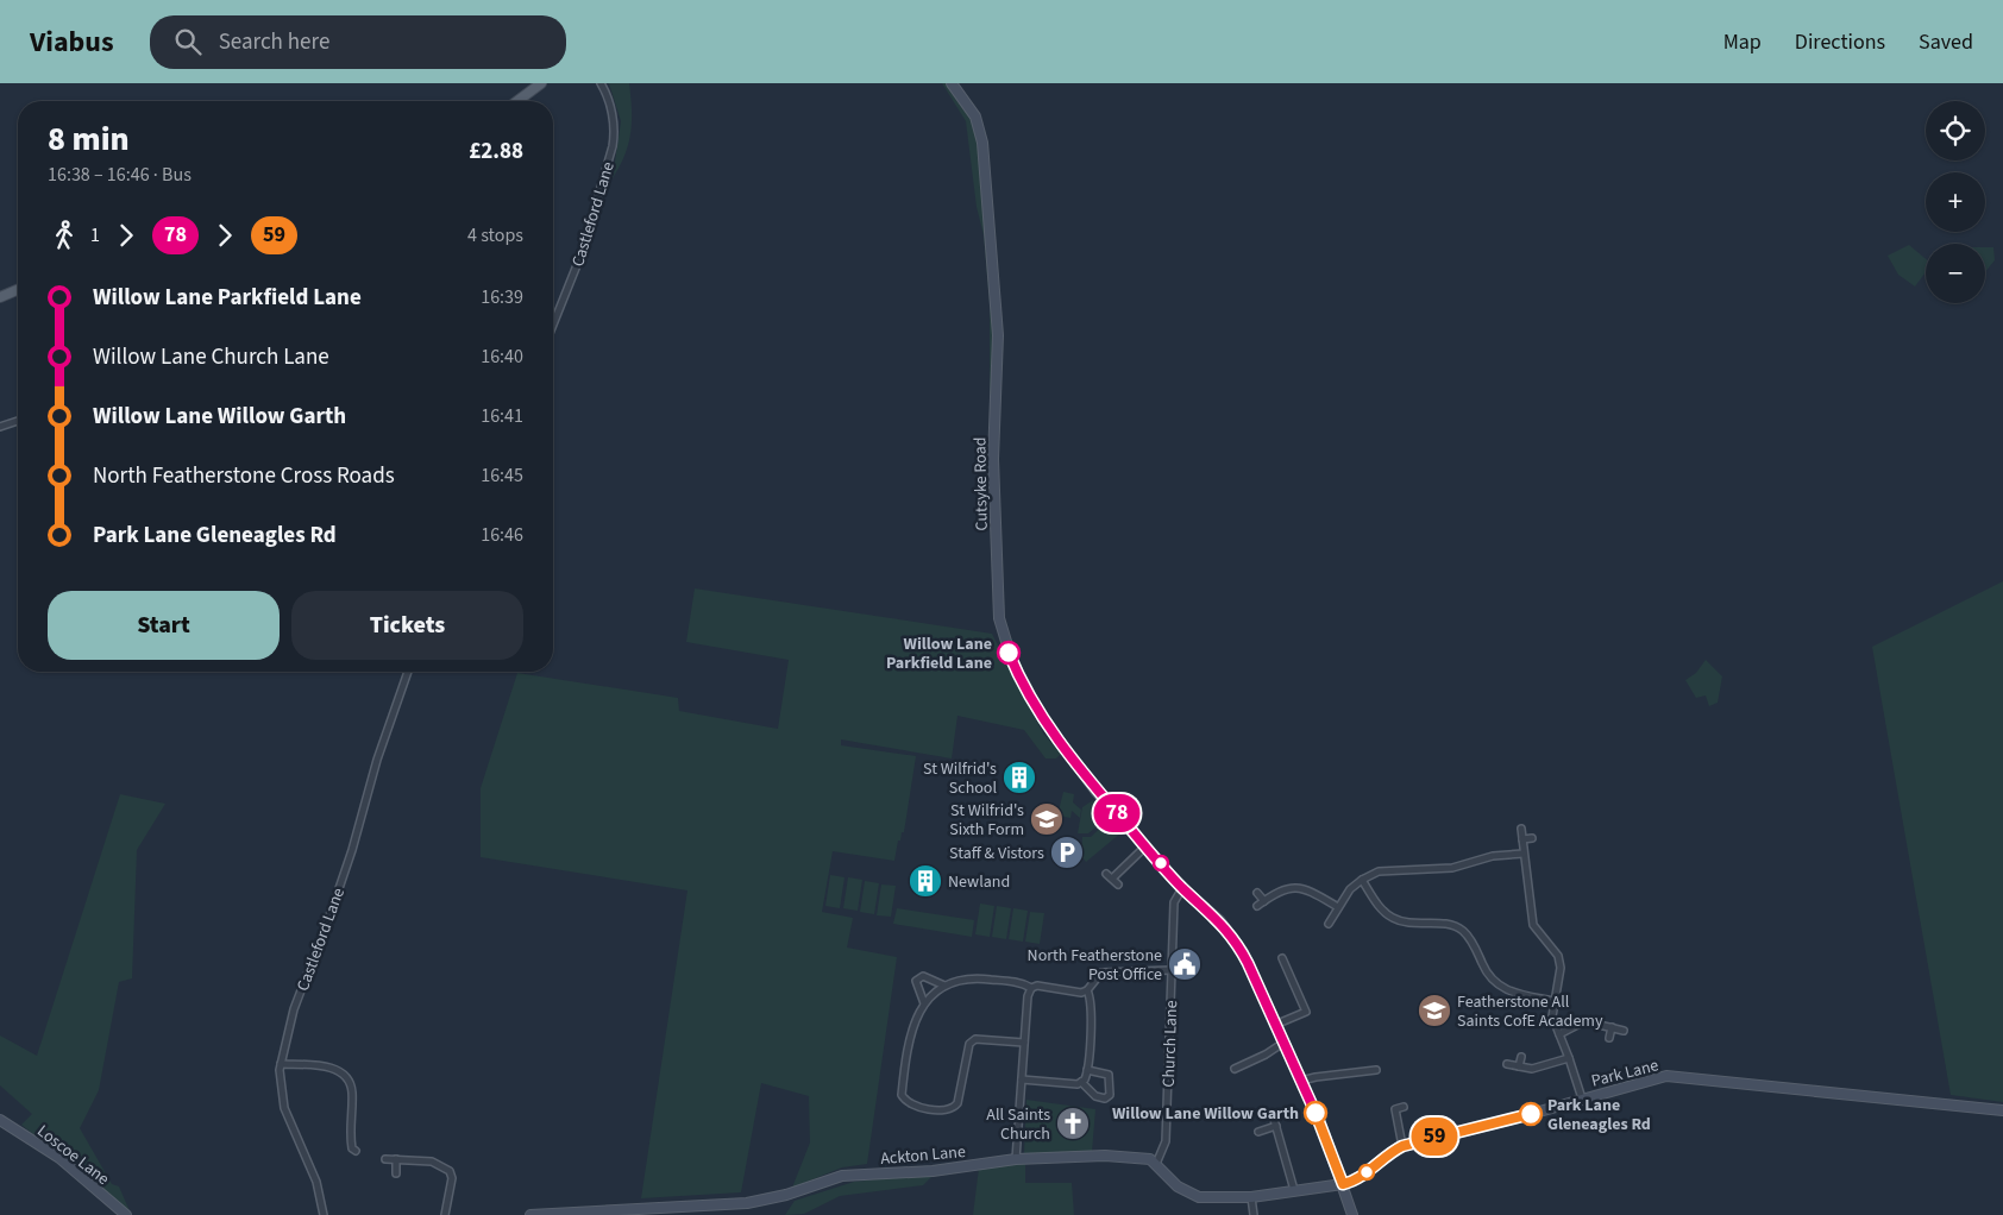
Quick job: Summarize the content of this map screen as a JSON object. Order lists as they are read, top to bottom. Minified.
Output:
{"streets":{"main road":["Cutsyke Road","Park Lane","Loscoe Lane","Ackton Lane"],"street":["Castleford Lane","Church Lane"]},"crossings":[["Cutsyke Road","Church Lane"],["Cutsyke Road","Park Lane"],["Church Lane","Ackton Lane"]],"places":{"other":["Willow Lane Parkfield Lane","Willow Lane Willow Garth","Park Lane Gleneagles Rd"],"building":["St Wilfrid's School","Newland"],"school or university":["St Wilfrid's Sixth Form","Featherstone All Saints CofE Academy"],"parking":["Staff & Vistors"],"public building":["North Featherstone Post Office"],"church":["All Saints Church"]},"lines":["bus line 78","bus line 59"],"page":{"header":"Viabus","search":"Search here","nav":["Map","Directions","Saved"],"on_map":["78","59"],"map_buttons":["+","−"],"heading":["8 min","16:38 – 16:46 · Bus","£2.88"],"legs":["1","78","59","4 stops"],"list":[{"name":"Willow Lane Parkfield Lane","value":"16:39"},{"name":"Willow Lane Church Lane","value":"16:40"},{"name":"Willow Lane Willow Garth","value":"16:41"},{"name":"North Featherstone Cross Roads","value":"16:45"},{"name":"Park Lane Gleneagles Rd","value":"16:46"}],"buttons":["Start","Tickets"]}}
